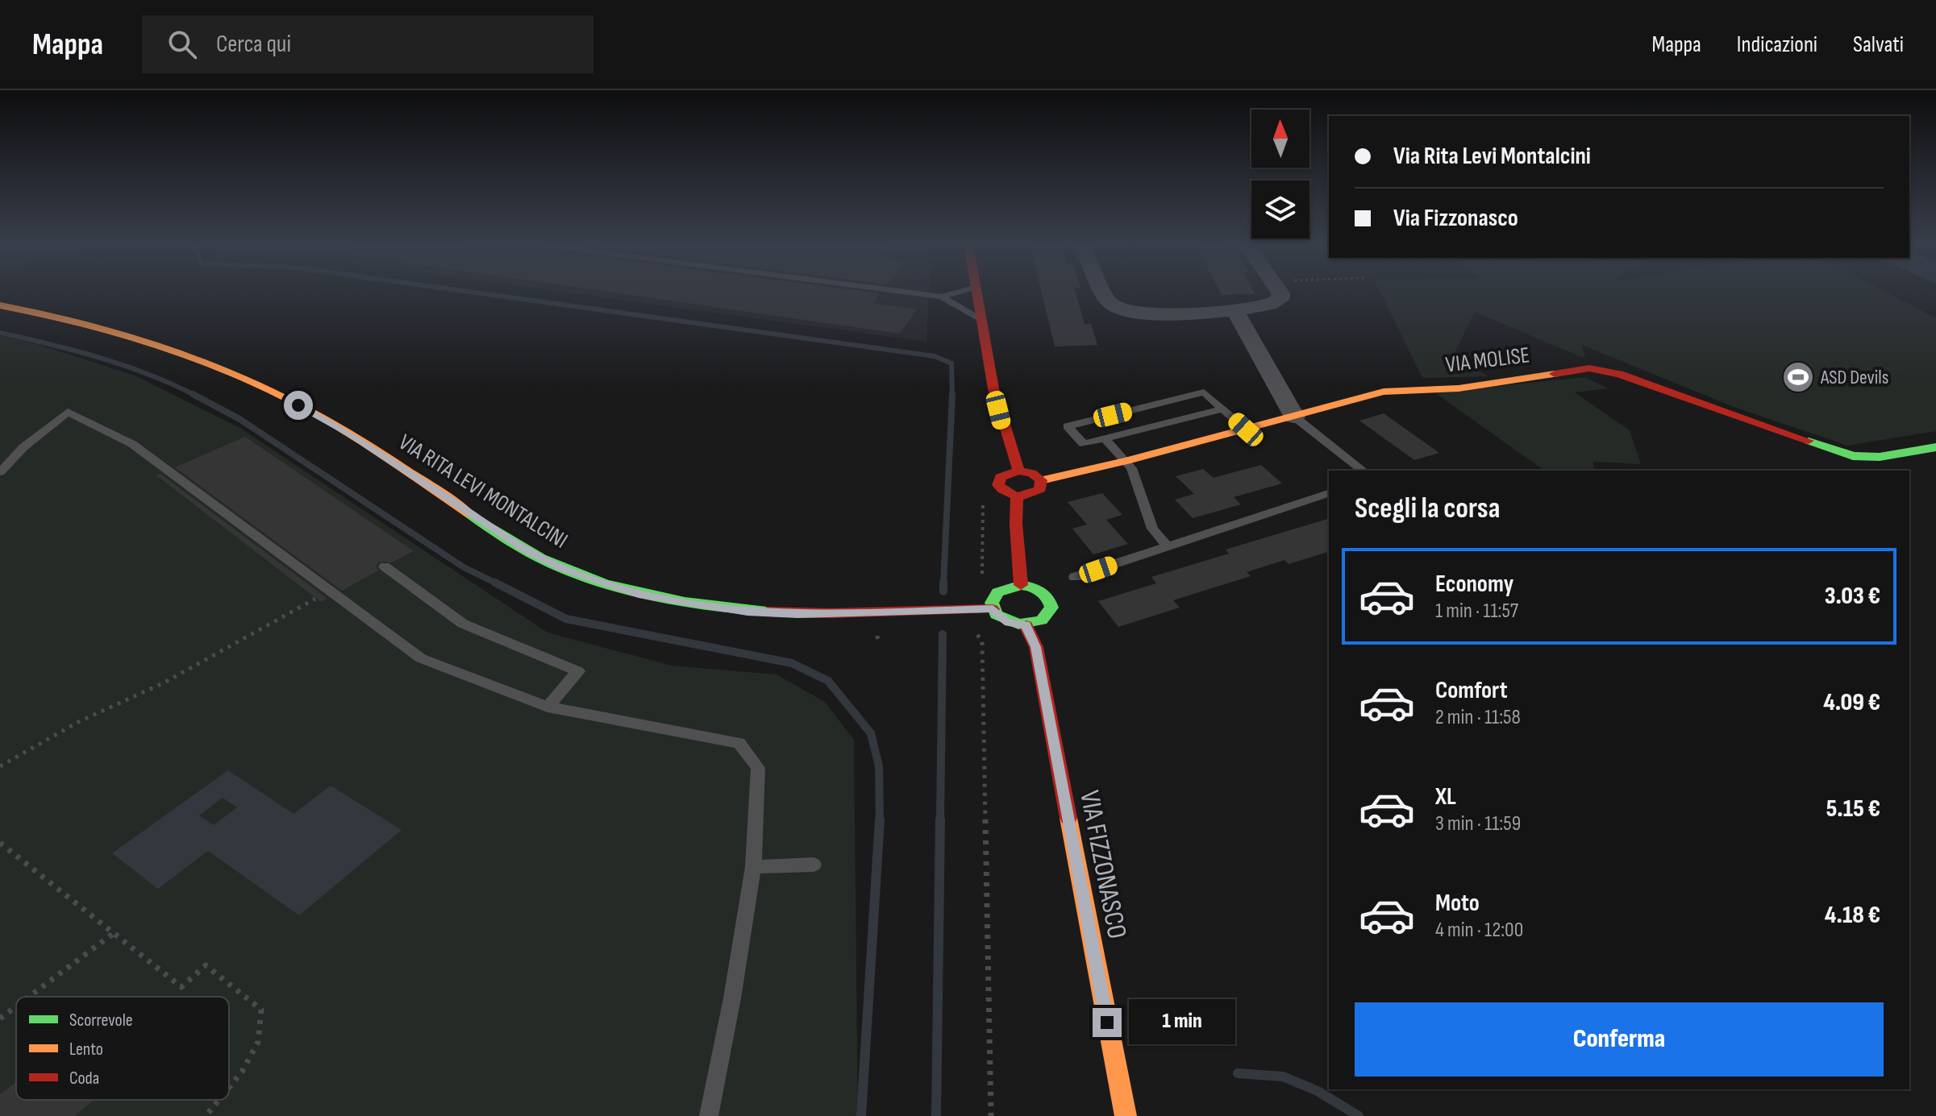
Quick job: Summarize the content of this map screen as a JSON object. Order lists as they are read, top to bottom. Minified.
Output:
{"streets":{"street":["VIA MOLISE","VIA RITA LEVI MONTALCINI","VIA FIZZONASCO"]},"crossings":[["VIA RITA LEVI MONTALCINI","VIA FIZZONASCO"]],"places":{"sports":["ASD Devils"]},"legend":["Scorrevole","Lento","Coda"],"north":"top","page":{"header":"Mappa","search":"Cerca qui","nav":["Mappa","Indicazioni","Salvati"],"banner":["Via Rita Levi Montalcini","Via Fizzonasco"],"heading":"Scegli la corsa","list":[{"name":"Economy","note":"1 min · 11:57","value":"3.03 €"},{"name":"Comfort","note":"2 min · 11:58","value":"4.09 €"},{"name":"XL","note":"3 min · 11:59","value":"5.15 €"},{"name":"Moto","note":"4 min · 12:00","value":"4.18 €"}],"buttons":"Conferma","bubble":"1 min"}}
